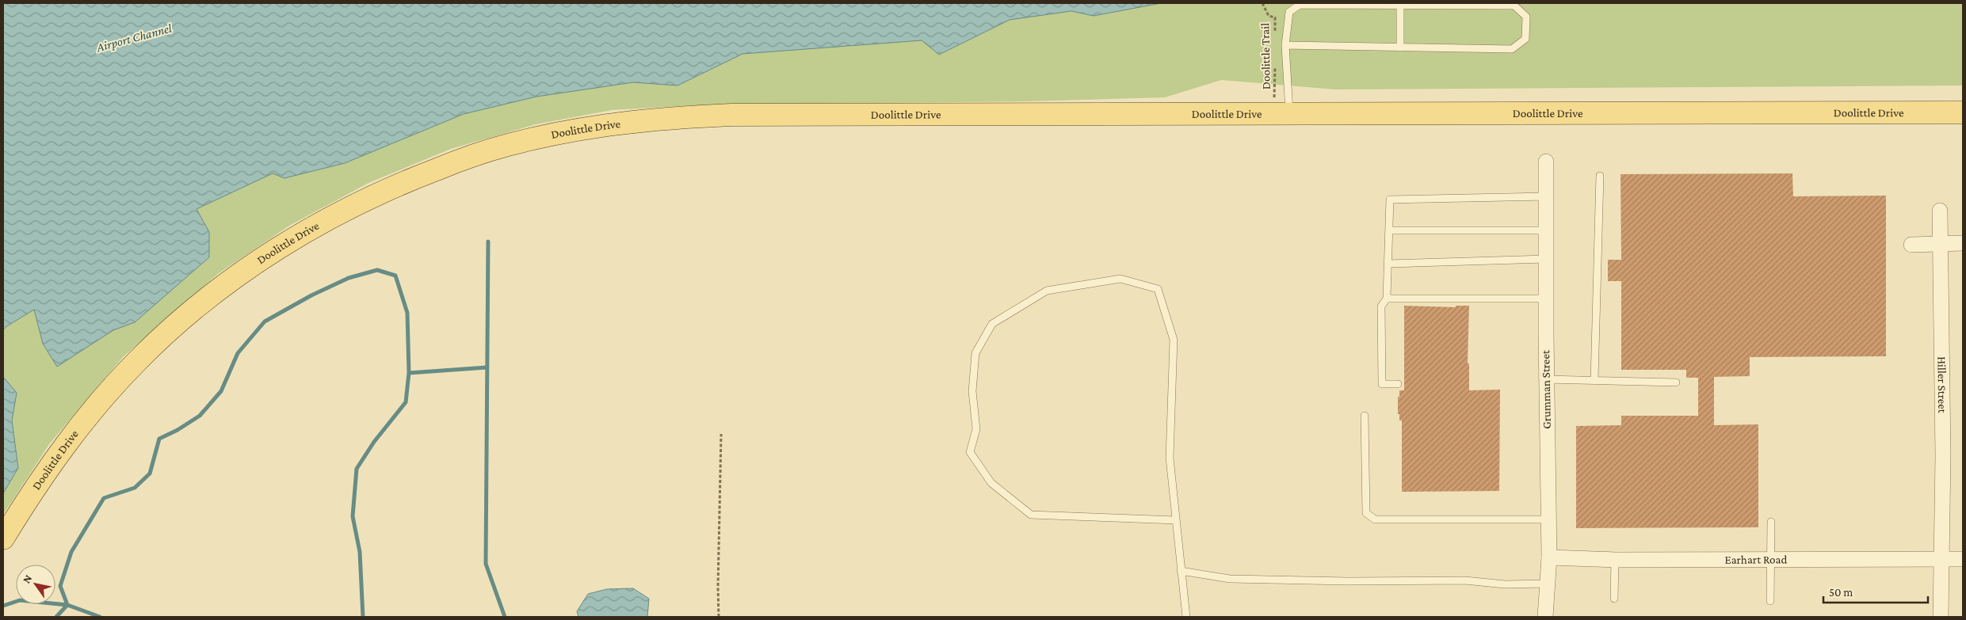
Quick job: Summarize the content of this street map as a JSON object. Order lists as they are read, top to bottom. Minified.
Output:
{"streets":{"main road":["Doolittle Drive"],"street":["Hiller Street","Grumman Street","Earhart Road"],"path":["Doolittle Trail"]},"crossings":[["Doolittle Trail","Doolittle Drive"],["Hiller Street","Earhart Road"],["Grumman Street","Earhart Road"]],"water":["Airport Channel"],"scale_bar":"50 m","north":"top left"}
